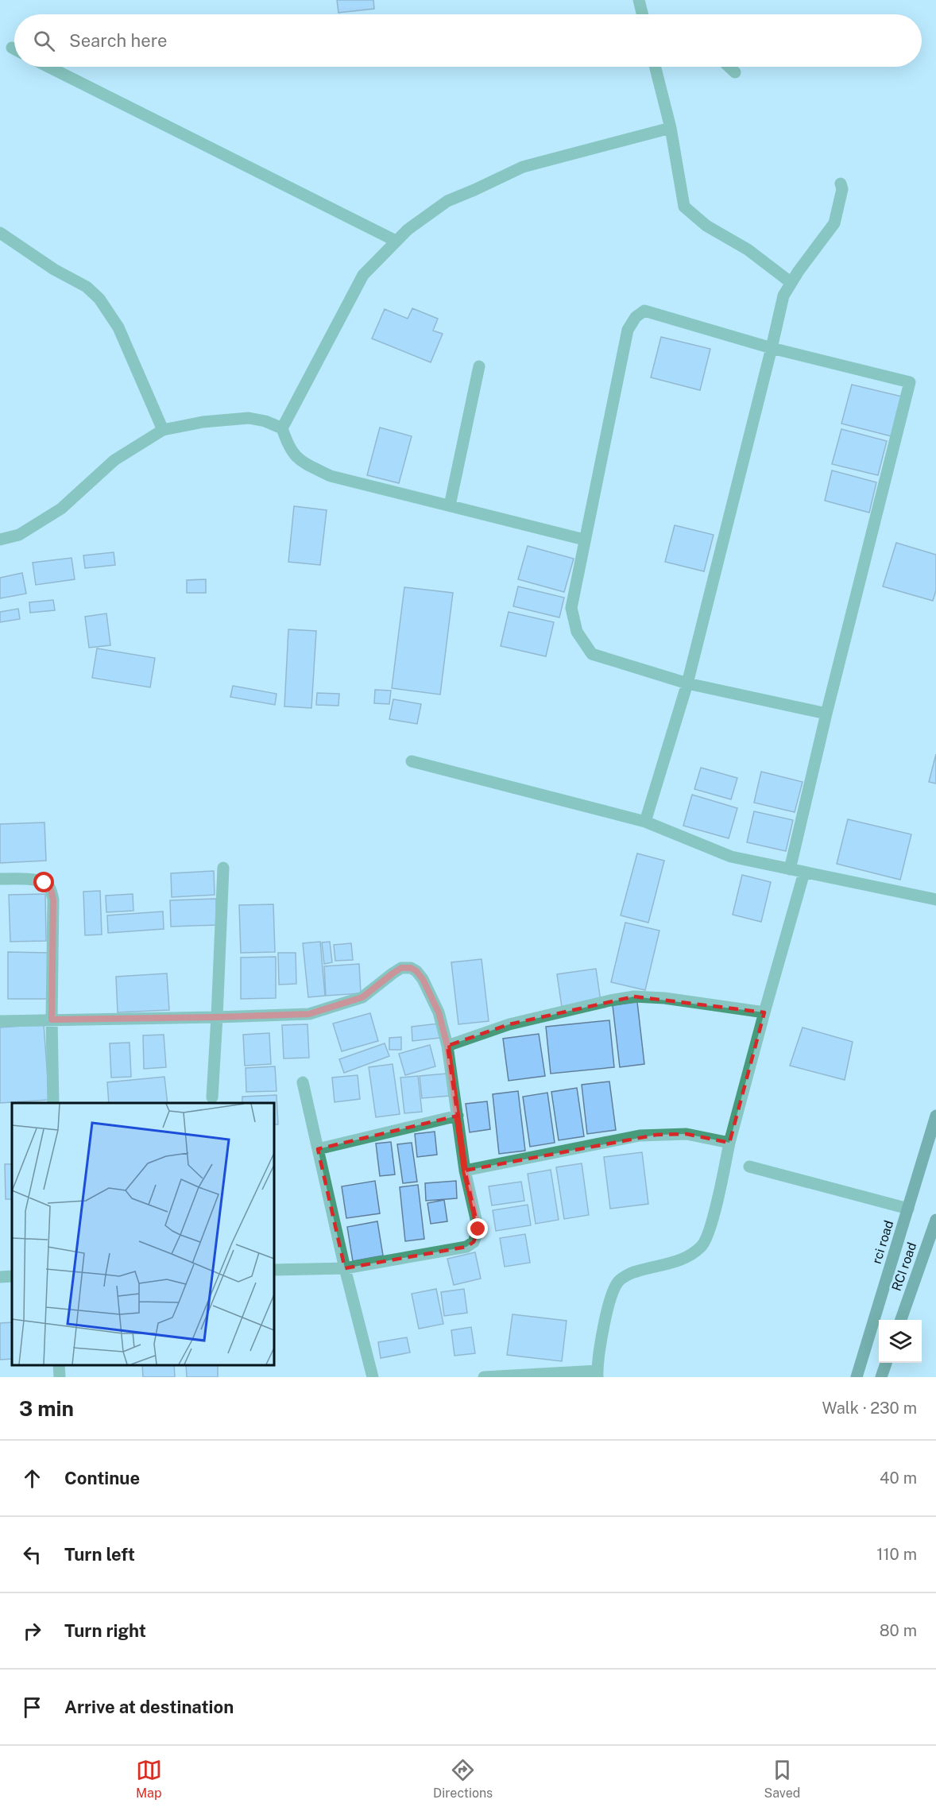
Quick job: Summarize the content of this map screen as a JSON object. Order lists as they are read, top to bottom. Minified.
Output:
{"streets":{"main road":["rci road","RCI road"]},"page":{"search":"Search here","heading":["3 min","Walk · 230 m"],"list":[["Continue","40 m"],["Turn left","110 m"],["Turn right","80 m"],"Arrive at destination"],"nav":["Map","Directions","Saved"]}}
